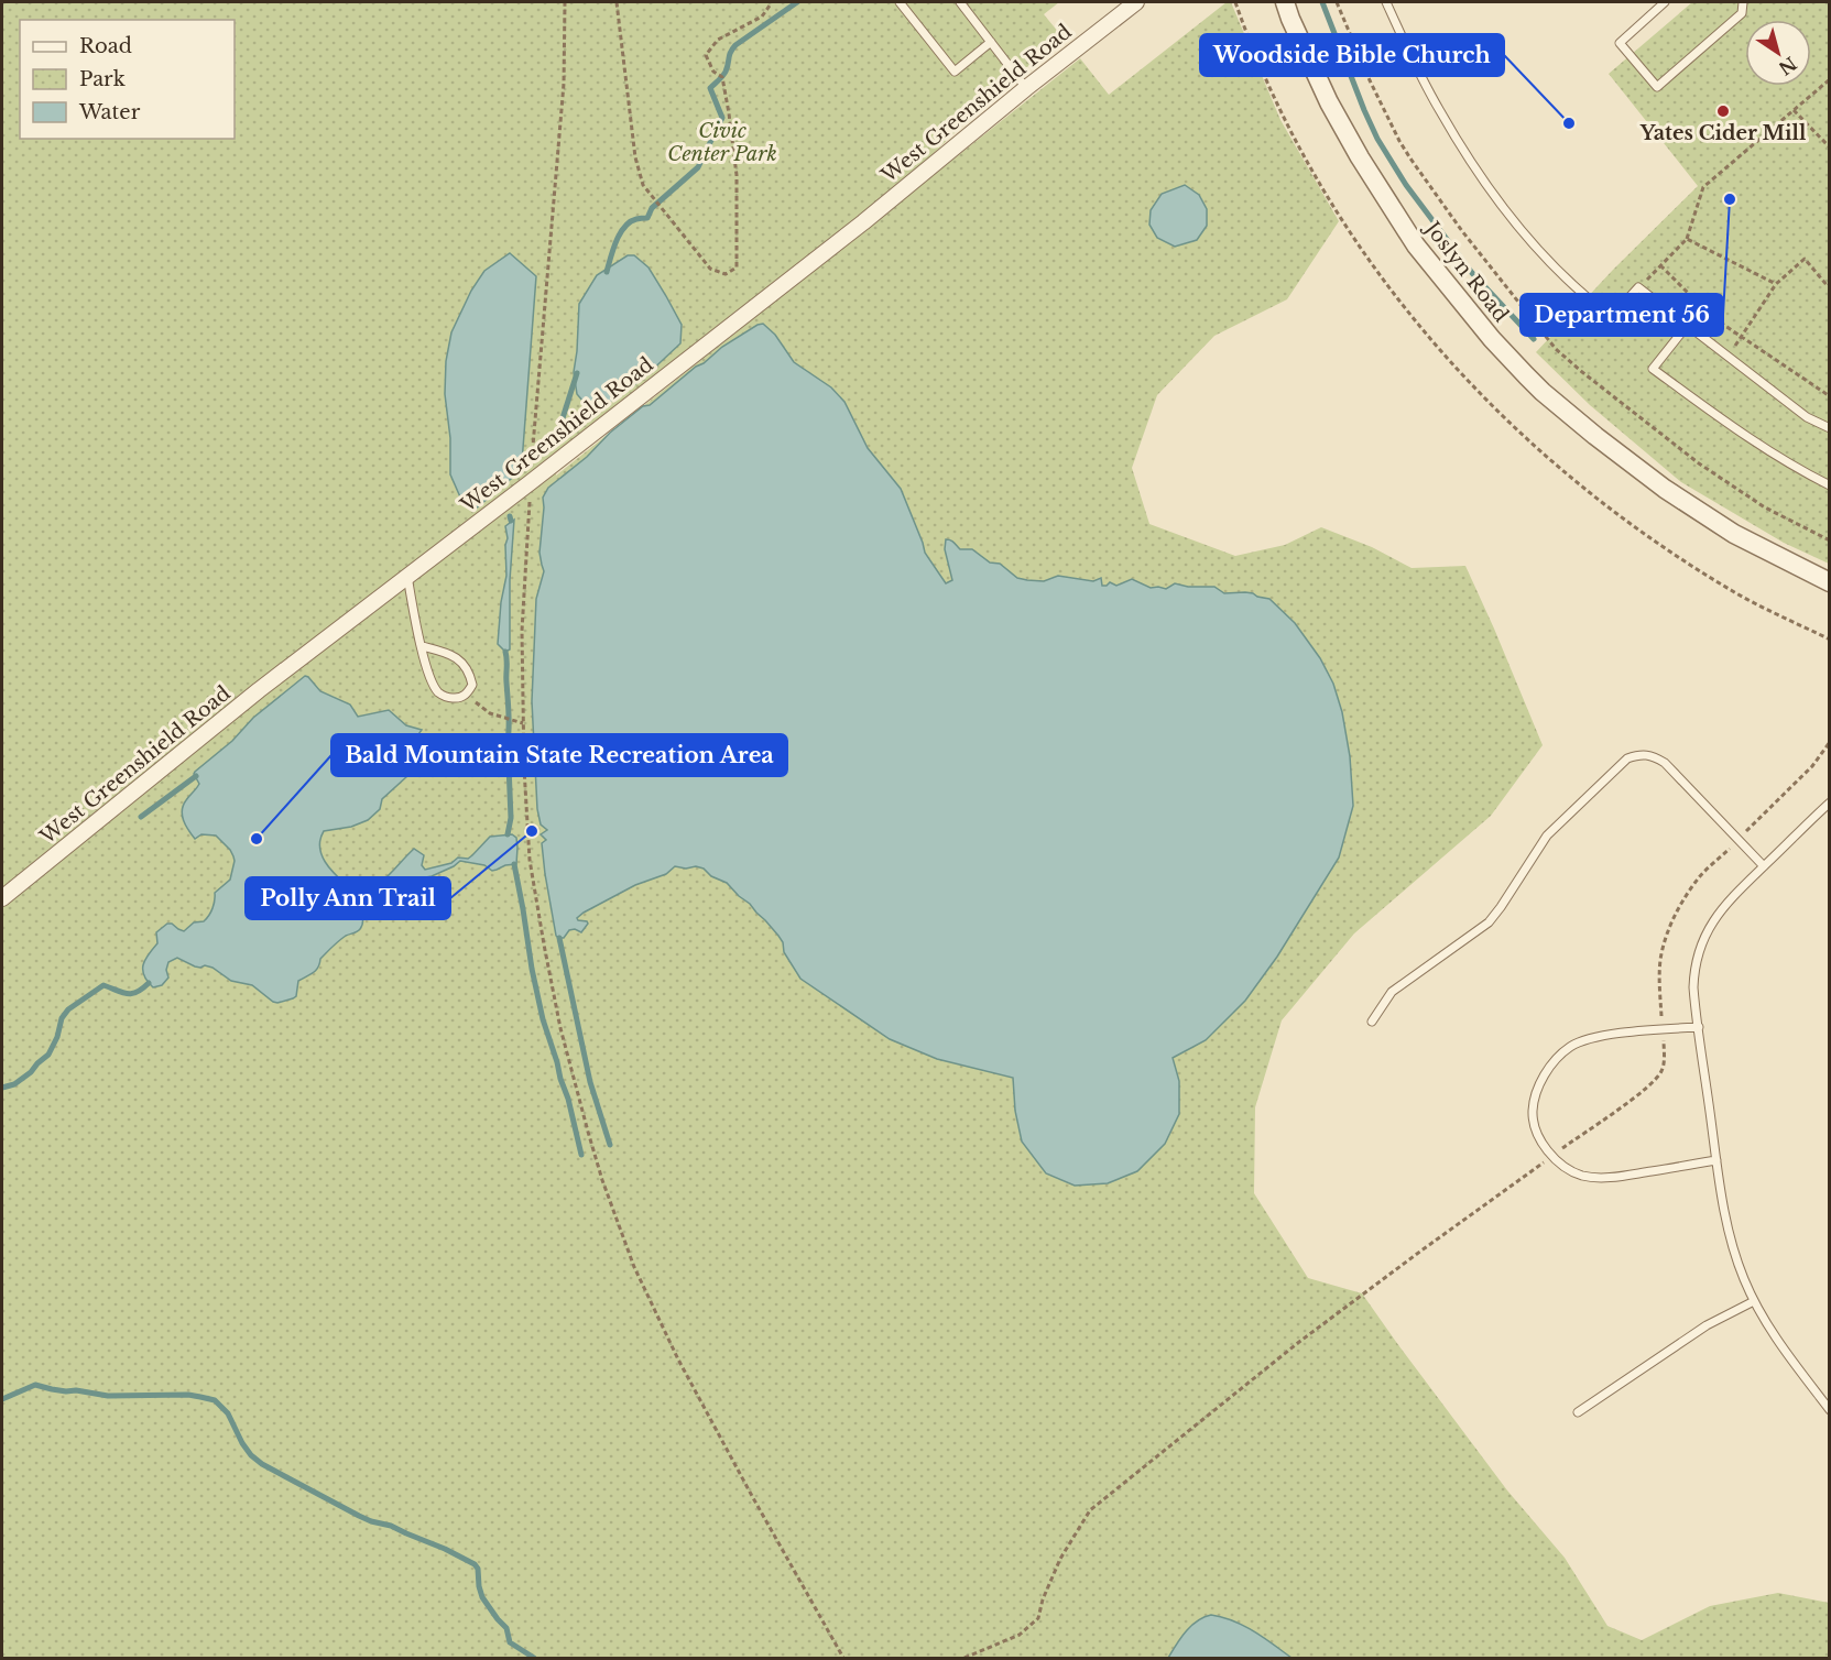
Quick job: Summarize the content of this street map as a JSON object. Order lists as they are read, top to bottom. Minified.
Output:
{"streets":{"street":["West Greenshield Road","Joslyn Road"]},"parks":["Civic Center Park"],"places":["Yates Cider Mill","Woodside Bible Church","Department 56","Polly Ann Trail","Bald Mountain State Recreation Area"],"legend":["Road","Park","Water"],"north":"bottom right"}
